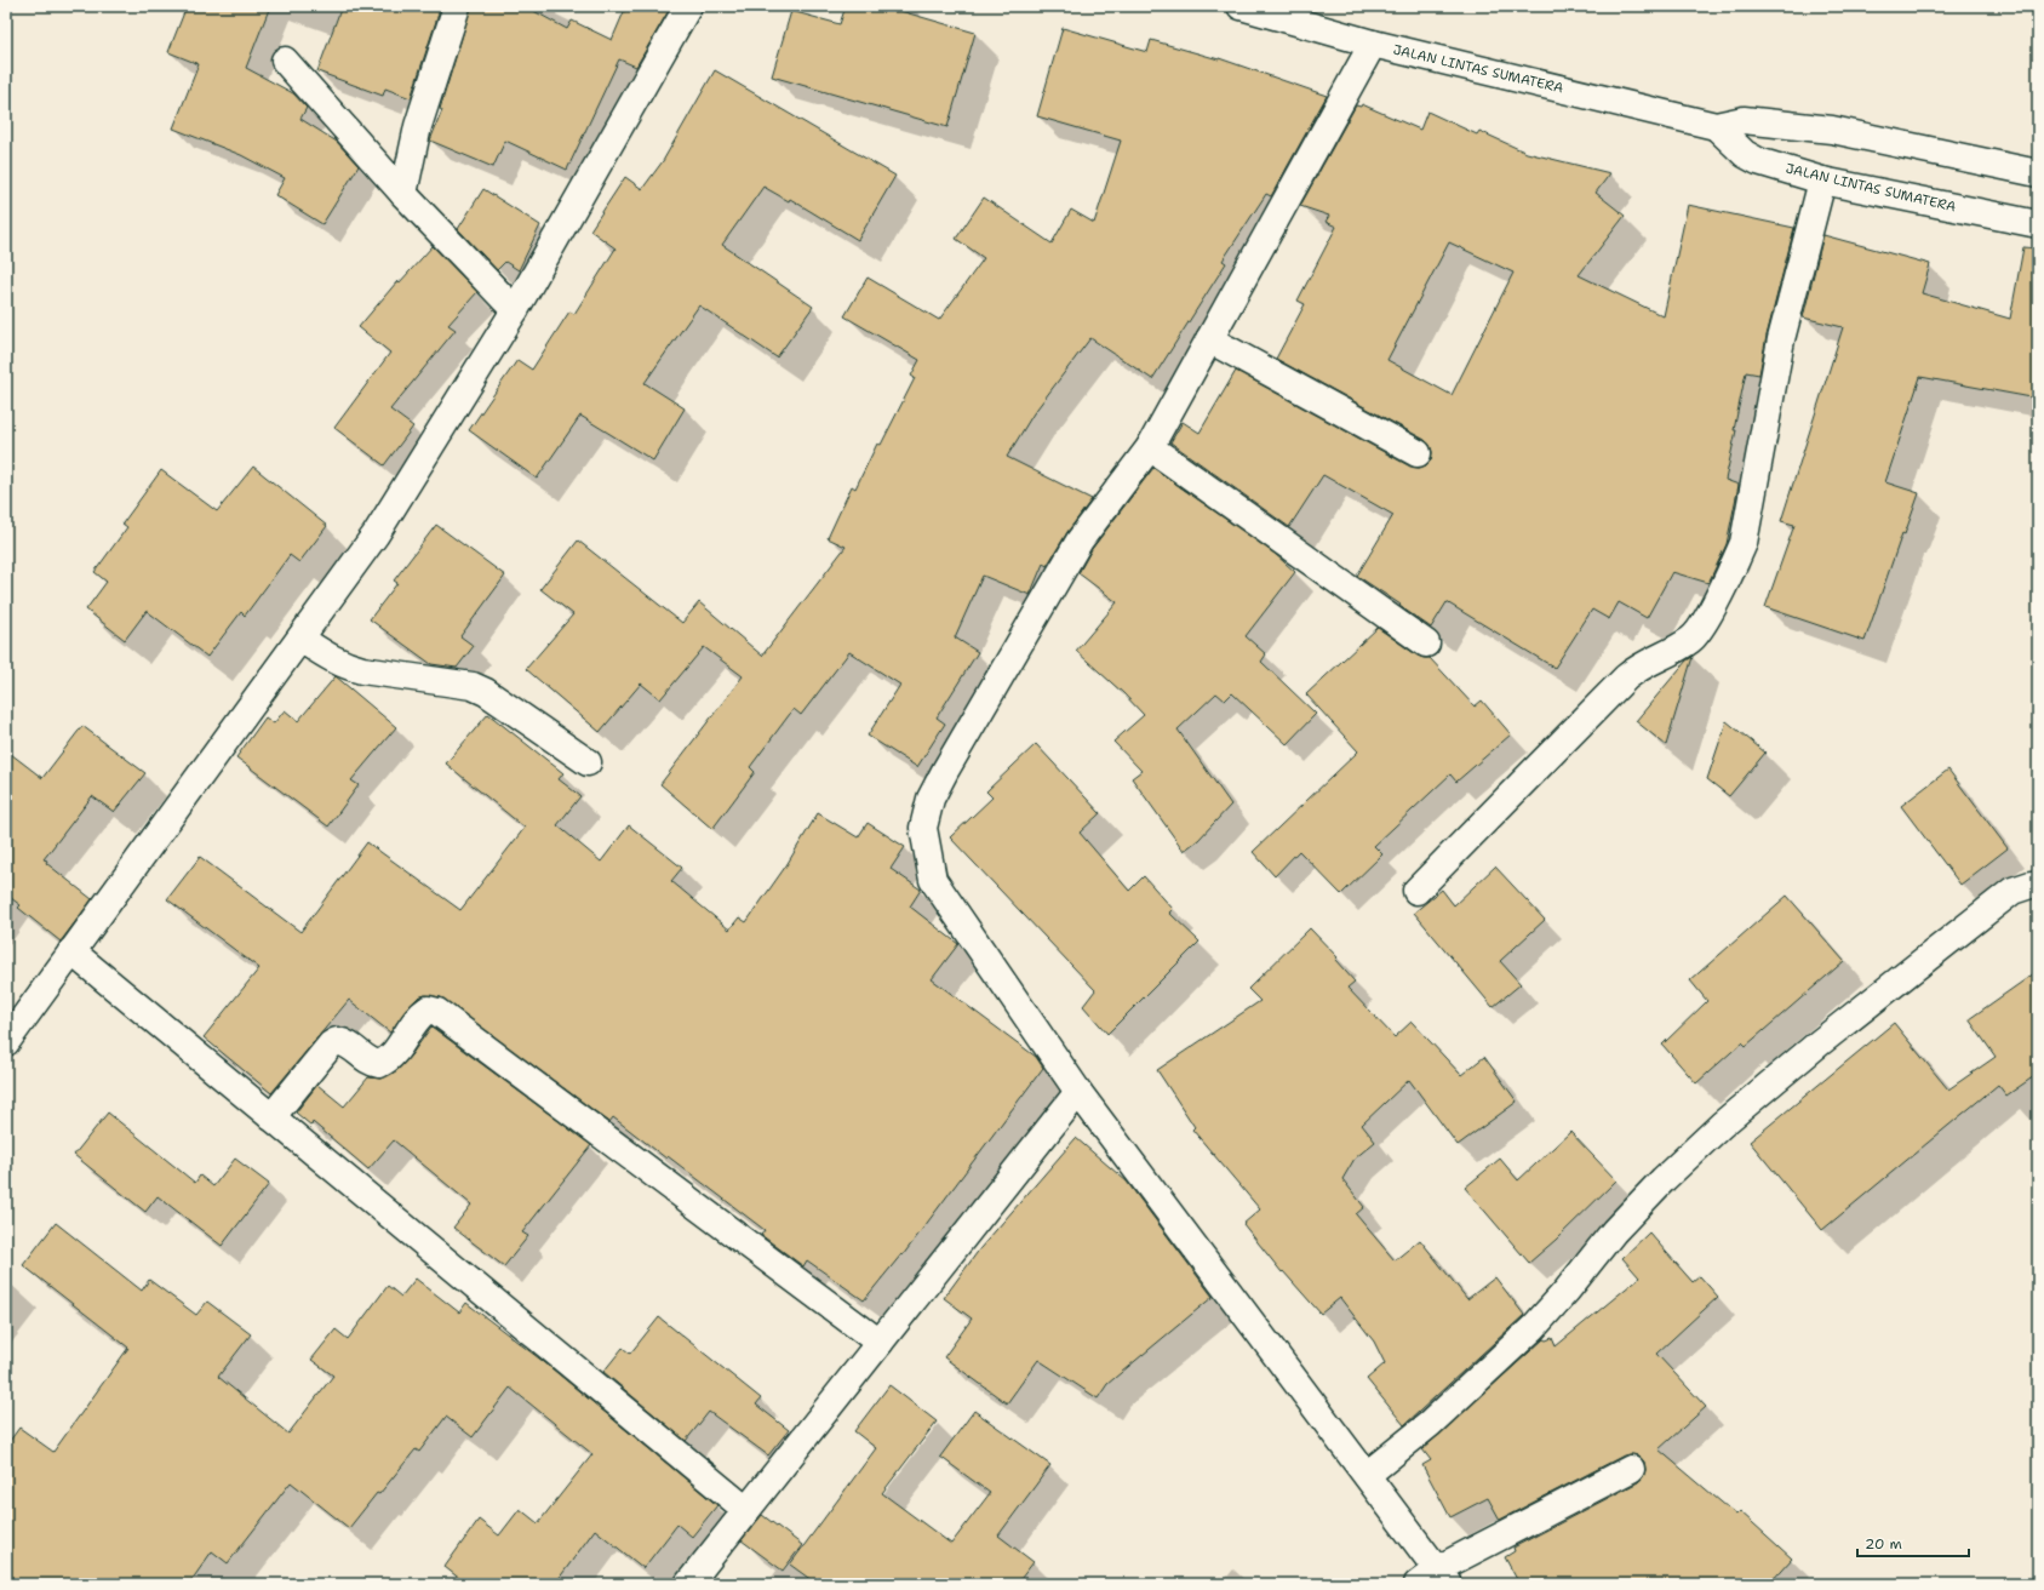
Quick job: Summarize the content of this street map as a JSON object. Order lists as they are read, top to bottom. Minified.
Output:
{"streets":{"main road":["JALAN LINTAS SUMATERA"]},"scale_bar":"20 m"}
